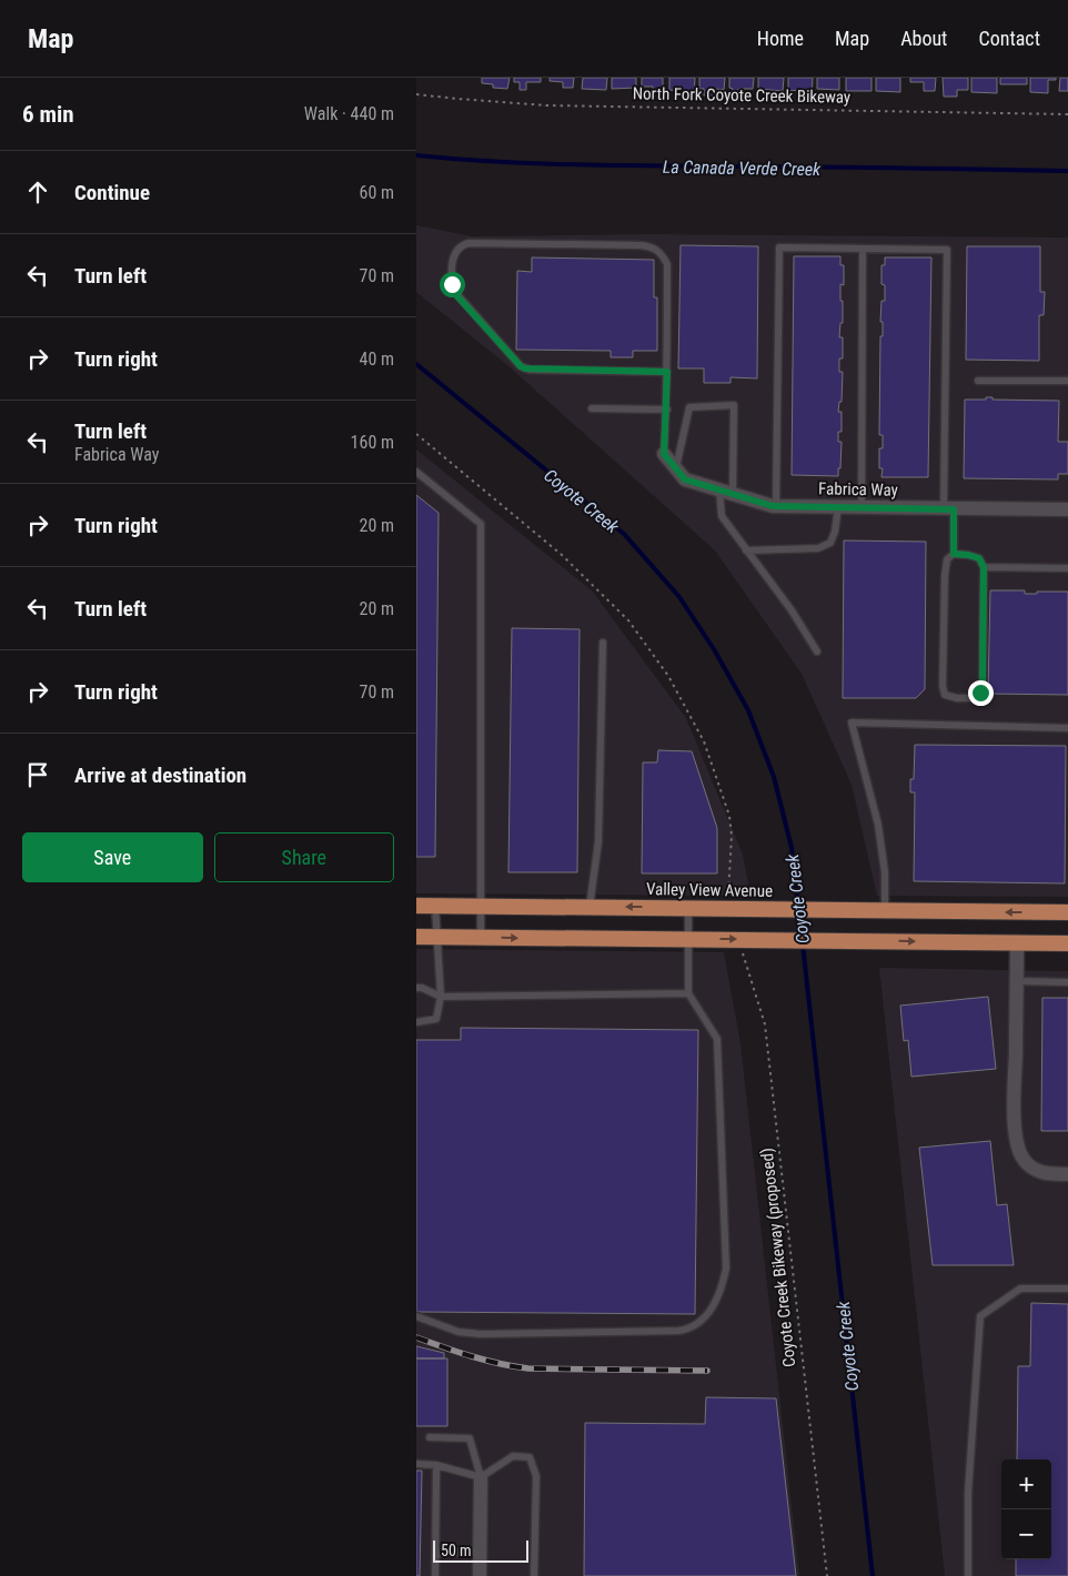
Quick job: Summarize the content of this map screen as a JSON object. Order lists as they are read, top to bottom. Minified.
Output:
{"streets":{"main road":["Valley View Avenue"],"street":["Fabrica Way"],"path":["North Fork Coyote Creek Bikeway","Coyote Creek Bikeway (proposed)"]},"water":["La Canada Verde Creek","Coyote Creek"],"scale_bar":"50 m","page":{"header":"Map","nav":["Home","Map","About","Contact"],"heading":["6 min","Walk · 440 m"],"list":[["Continue","60 m"],["Turn left","70 m"],["Turn right","40 m"],["Turn left","Fabrica Way","160 m"],["Turn right","20 m"],["Turn left","20 m"],["Turn right","70 m"],"Arrive at destination"],"buttons":["Save","Share"],"map_buttons":["+","−"],"scale":"50 m"}}
